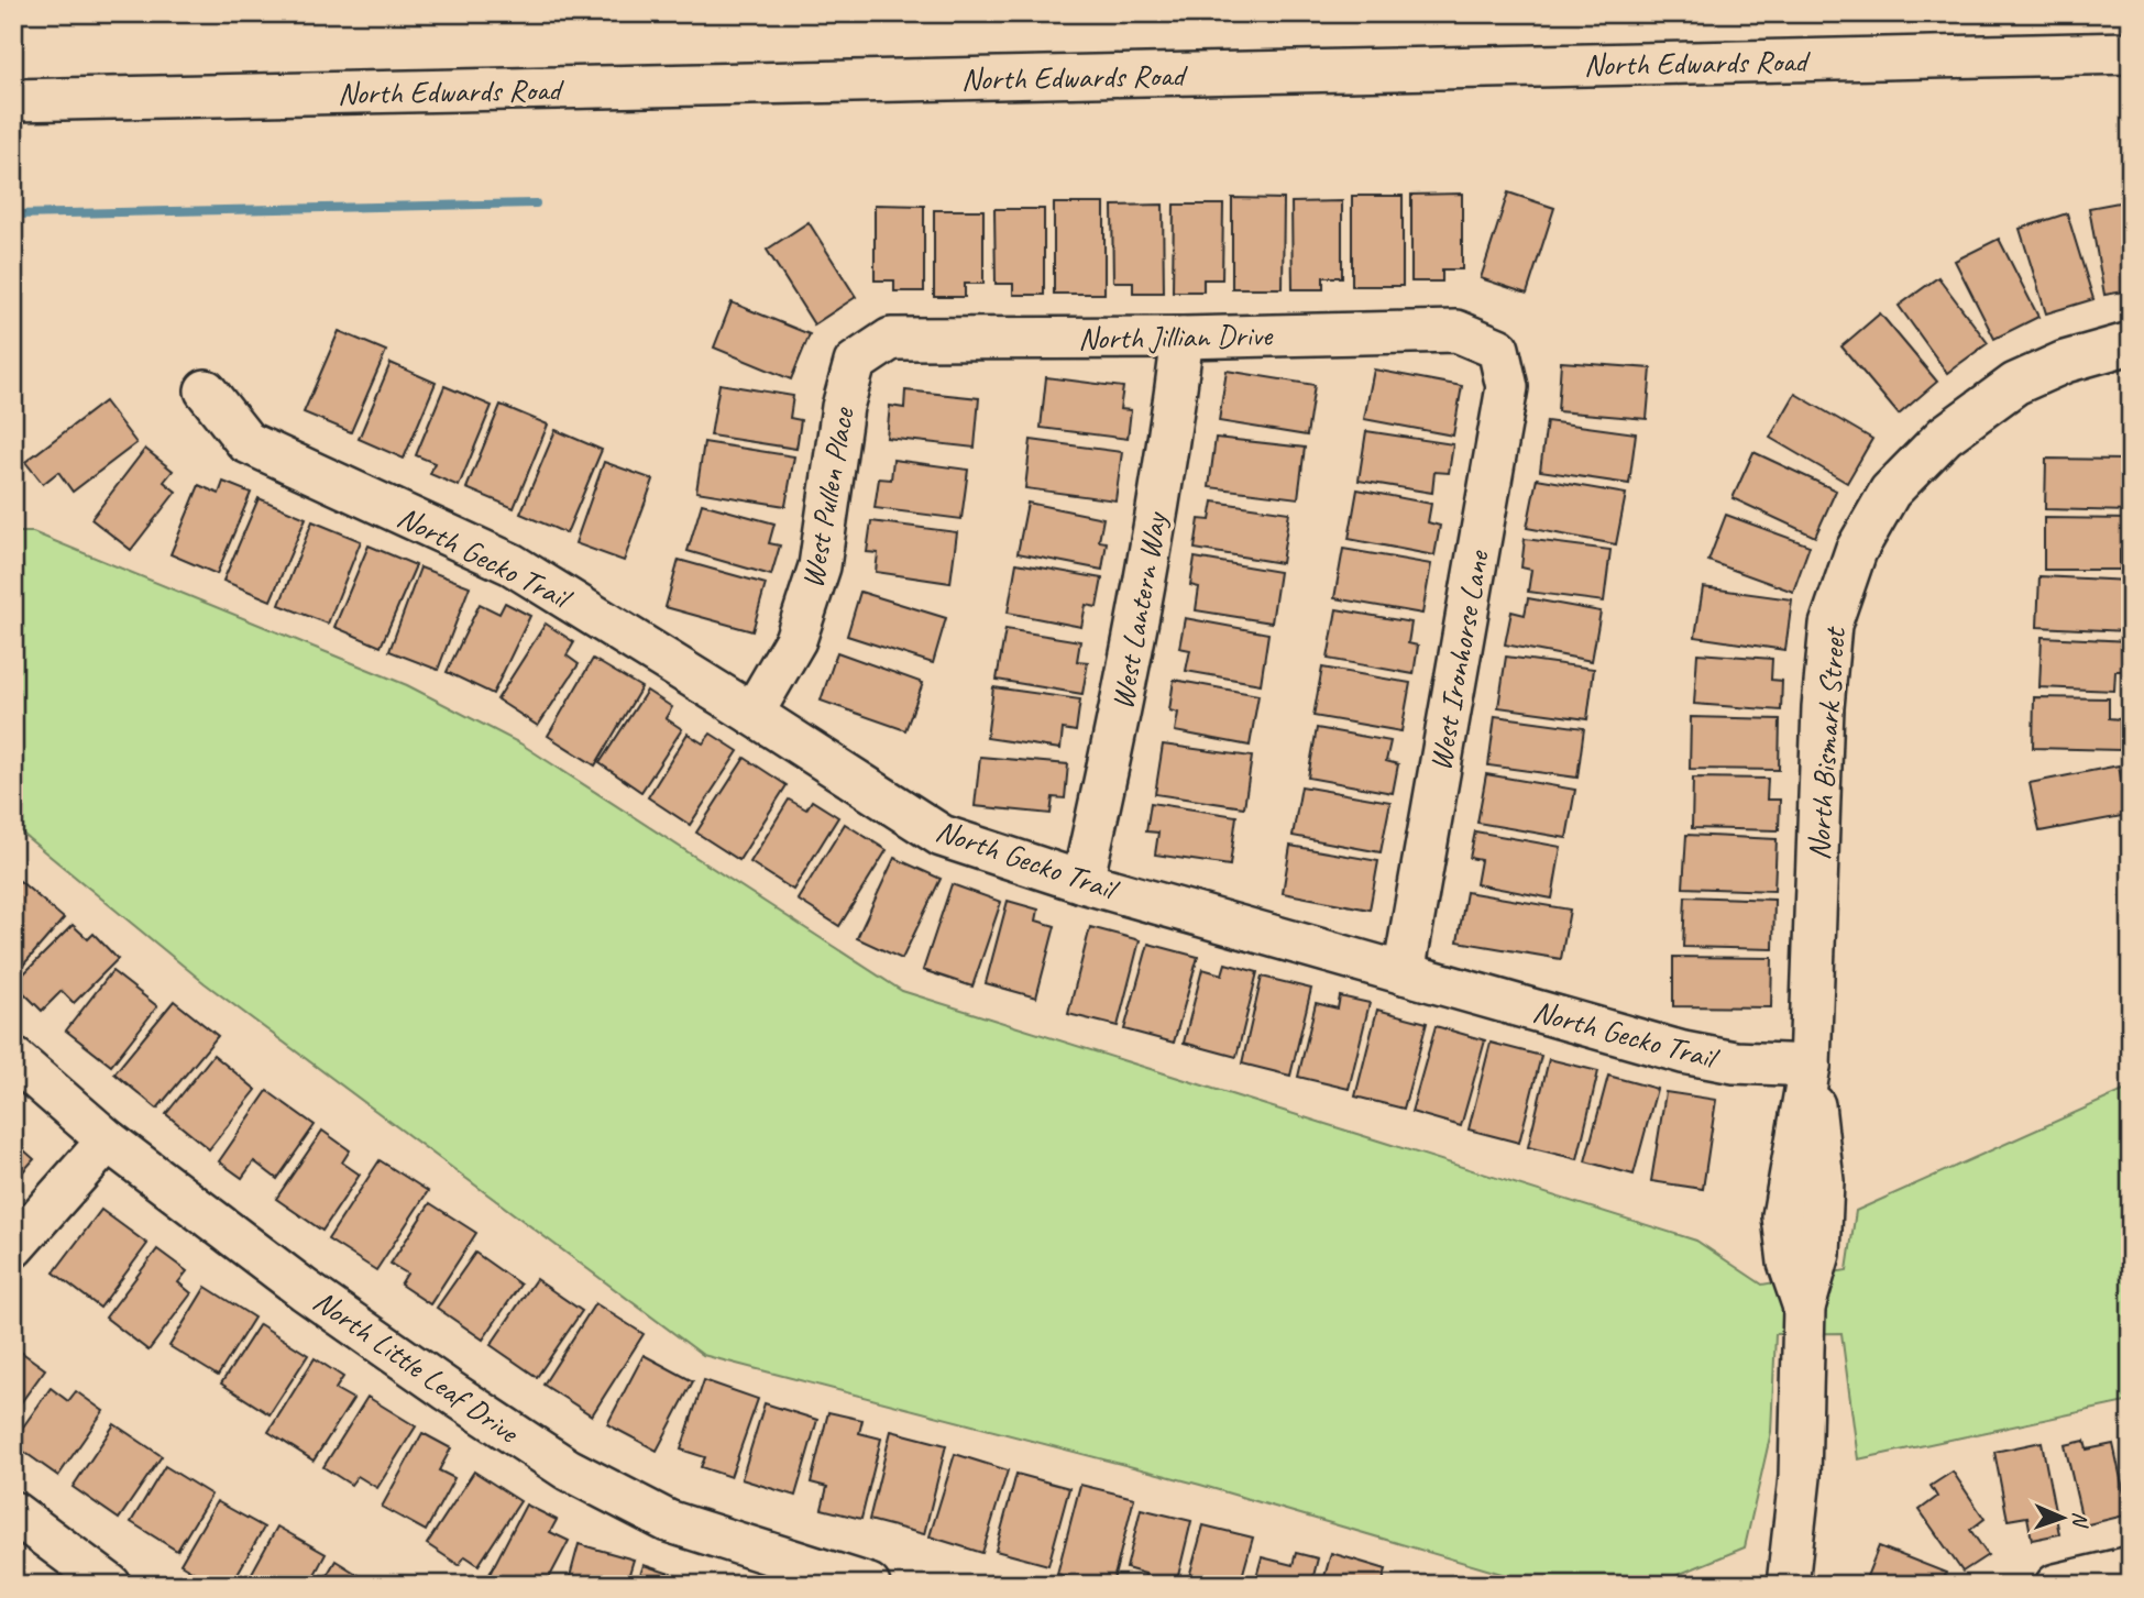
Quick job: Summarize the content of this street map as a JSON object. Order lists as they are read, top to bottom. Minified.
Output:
{"streets":{"street":["North Edwards Road","North Jillian Drive","West Pullen Place","North Gecko Trail","West Lantern Way","West Ironhorse Lane","North Bismark Street","North Little Leaf Drive"]},"crossings":[["North Jillian Drive","West Pullen Place"],["North Jillian Drive","West Lantern Way"],["North Jillian Drive","West Ironhorse Lane"],["West Pullen Place","North Gecko Trail"],["North Gecko Trail","West Lantern Way"],["North Gecko Trail","West Ironhorse Lane"],["North Gecko Trail","North Bismark Street"]],"north":"right"}
